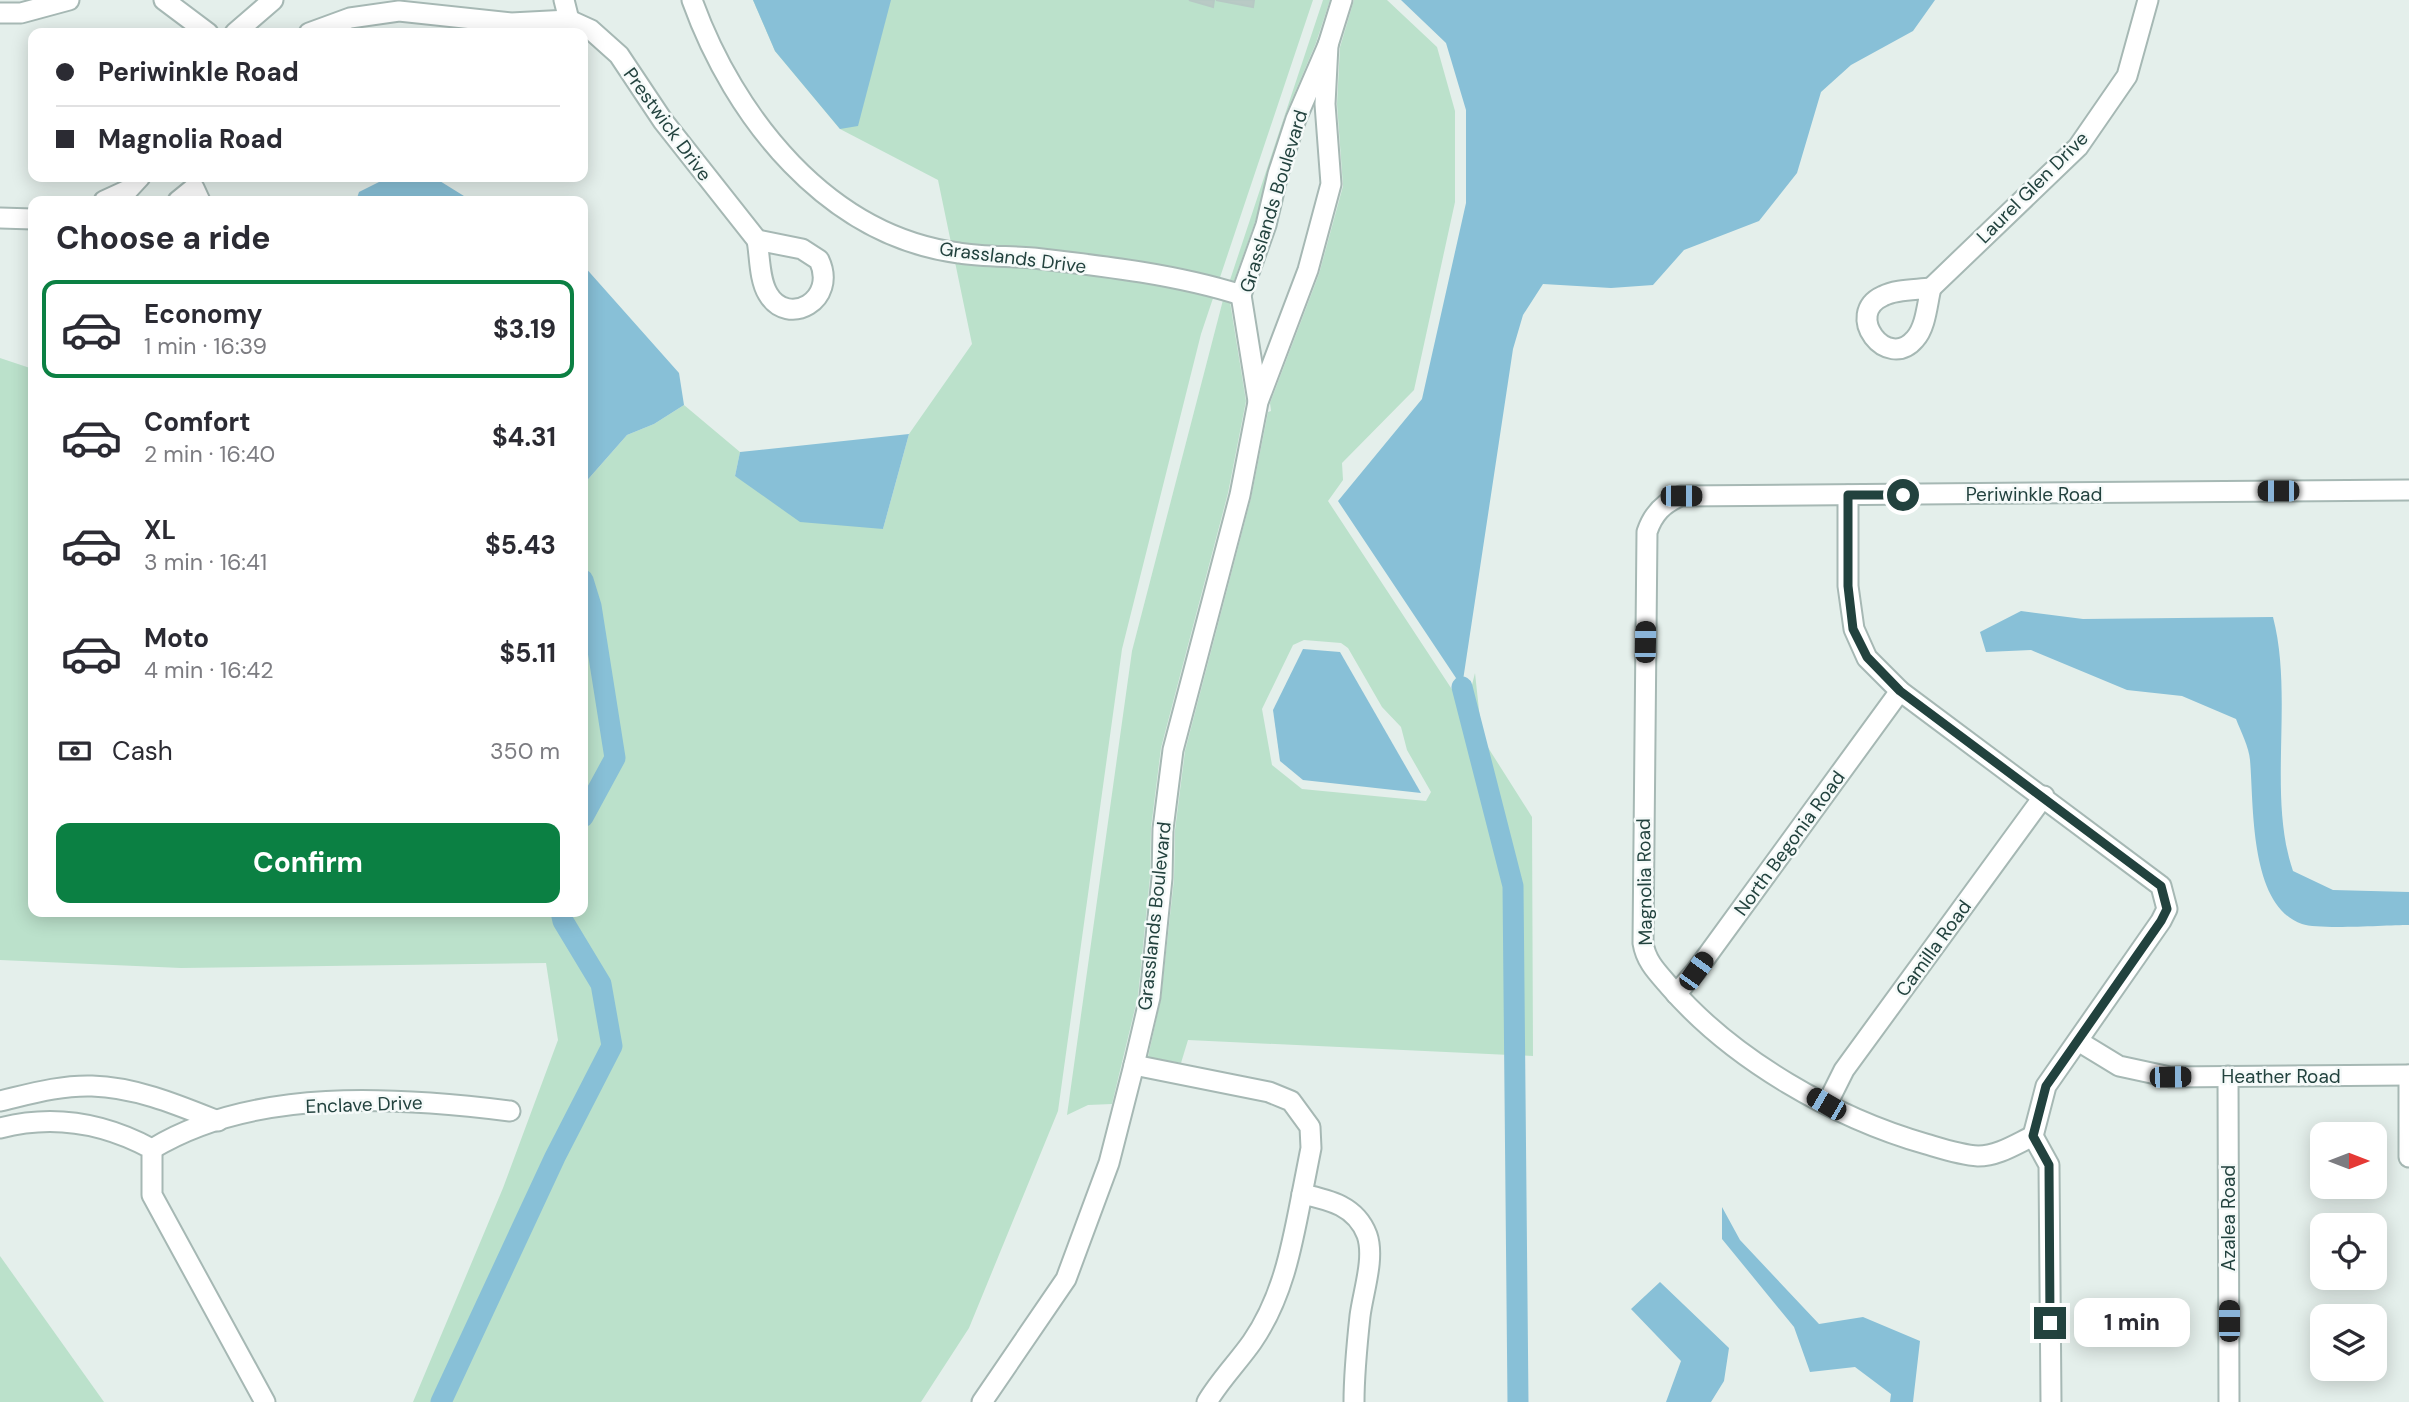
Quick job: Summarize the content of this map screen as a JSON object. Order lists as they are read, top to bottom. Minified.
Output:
{"streets":{"street":["Prestwick Drive","Laurel Glen Drive","Grasslands Boulevard","Grasslands Drive","Periwinkle Road","North Begonia Road","Magnolia Road","Camilla Road","Heather Road","Enclave Drive","Azalea Road"]},"crossings":[["Grasslands Boulevard","Grasslands Drive"],["Periwinkle Road","Magnolia Road"],["North Begonia Road","Magnolia Road"],["Magnolia Road","Camilla Road"],["Heather Road","Azalea Road"]],"north":"right","page":{"banner":["Periwinkle Road","Magnolia Road"],"heading":"Choose a ride","list":[{"name":"Economy","note":"1 min · 16:39","value":"$3.19"},{"name":"Comfort","note":"2 min · 16:40","value":"$4.31"},{"name":"XL","note":"3 min · 16:41","value":"$5.43"},{"name":"Moto","note":"4 min · 16:42","value":"$5.11"}],"pay":["Cash","350 m"],"buttons":"Confirm","bubble":"1 min"}}
